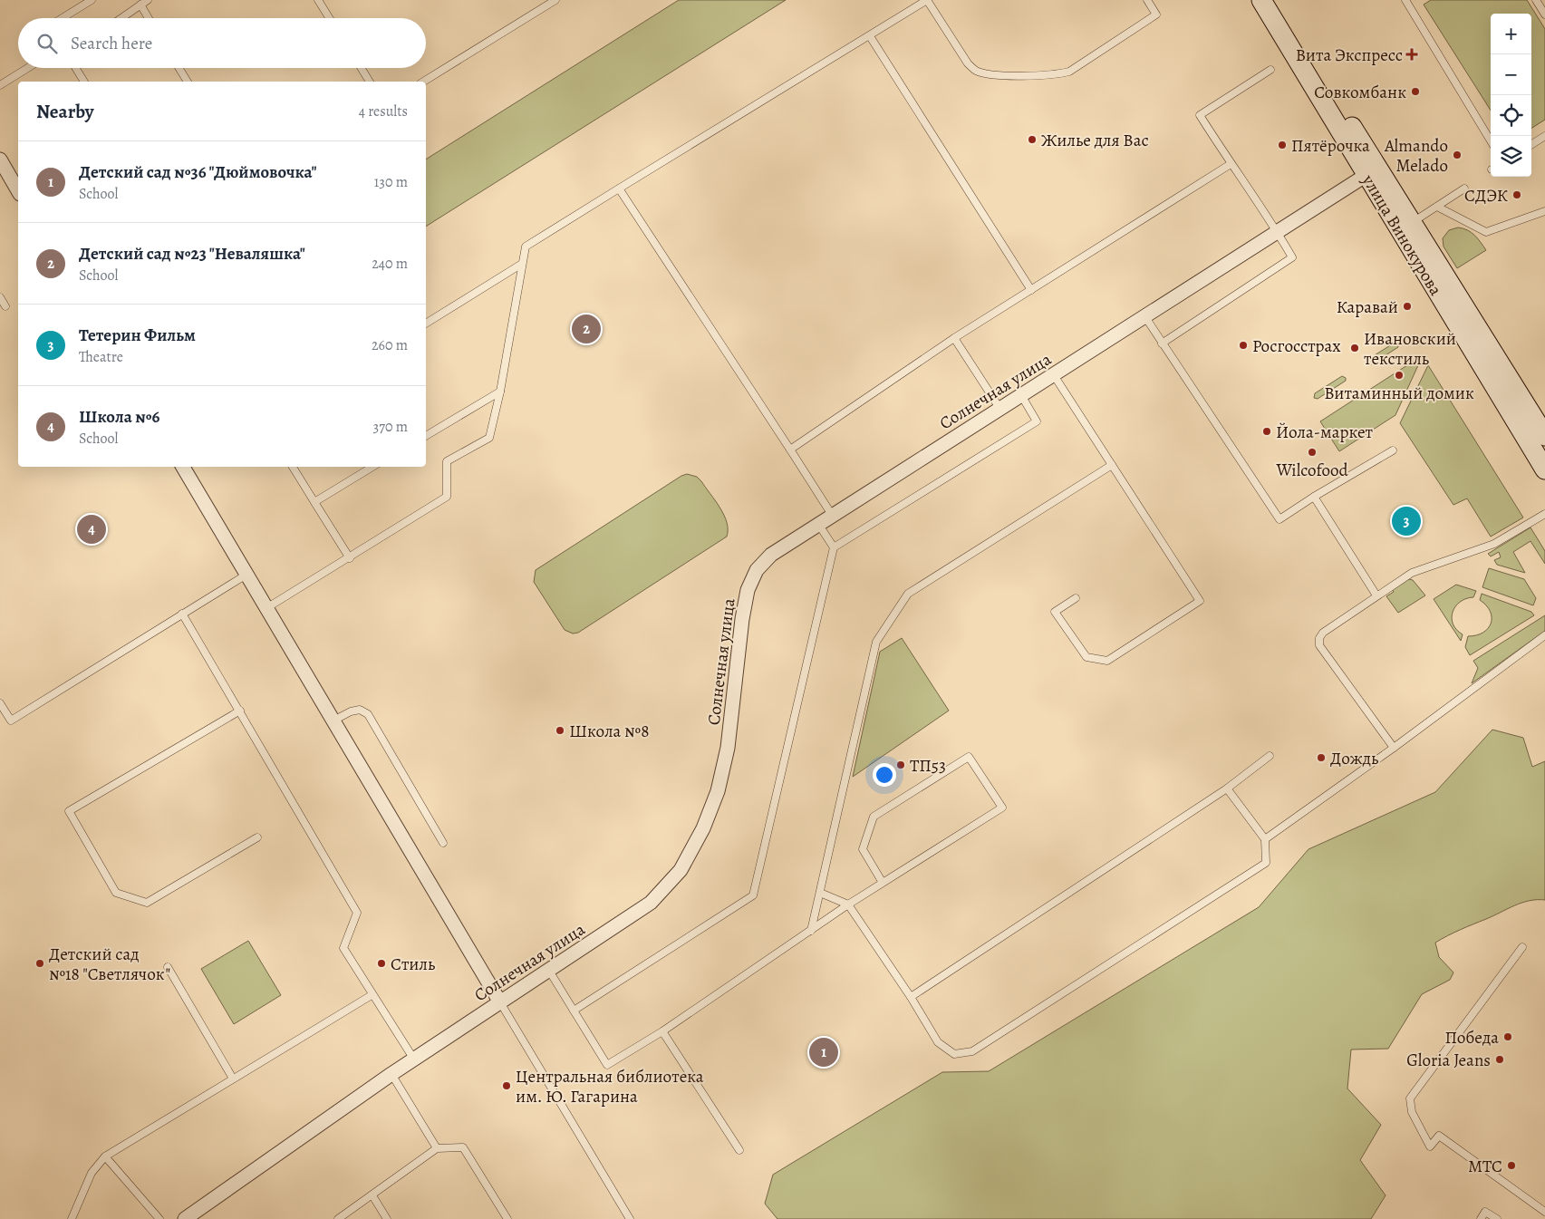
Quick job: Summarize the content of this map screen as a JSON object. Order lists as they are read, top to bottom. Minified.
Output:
{"streets":{"main road":["улица Винокурова"],"street":["Солнечная улица"]},"crossings":[["улица Винокурова","Солнечная улица"]],"places":{"health":["Вита Экспресс"],"other":["Совкомбанк","Жилье для Вас","Пятёрочка","Almando Melado","СДЭК","Каравай","Росгосстрах","Ивановский текстиль","Витаминный домик","Йола-маркет","Wilcofood","Школа №8","Дождь","ТП53","Детский сад №18 \"Светлячок\"","Стиль","Победа","Gloria Jeans","Центральная библиотека им. Ю. Гагарина","МТС"]},"page":{"map_buttons":["+","−"],"search":"Search here","heading":["Nearby","4 results"],"list":[{"mark":"1","name":"Детский сад №36 \"Дюймовочка\"","note":"School","value":"130 m"},{"mark":"2","name":"Детский сад №23 \"Неваляшка\"","note":"School","value":"240 m"},{"mark":"3","name":"Тетерин Фильм","note":"Theatre","value":"260 m"},{"mark":"4","name":"Школа №6","note":"School","value":"370 m"}],"pins":["2","3","4","1"]}}
